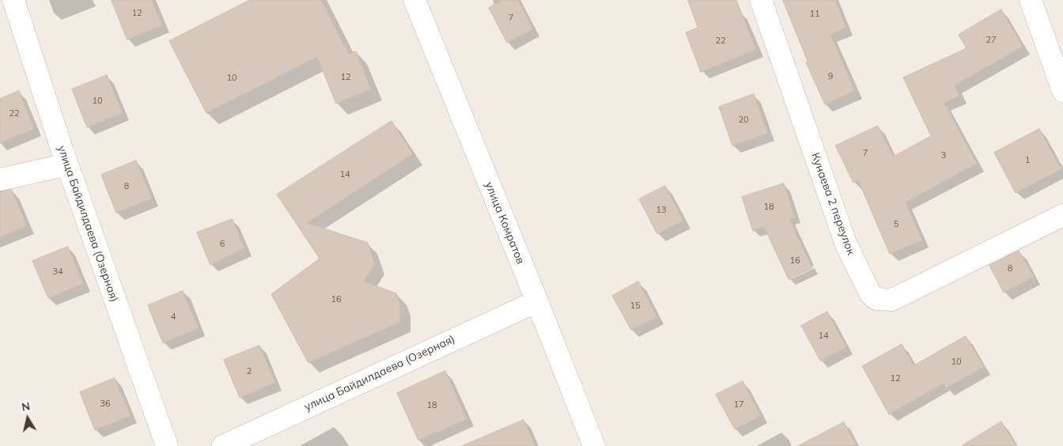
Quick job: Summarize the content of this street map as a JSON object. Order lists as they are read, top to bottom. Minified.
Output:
{"streets":{"street":["Кунаева 2 переулок","улица Комратов","улица Байдилдаева (Озерная)"]},"crossings":[["улица Комратов","улица Байдилдаева (Озерная)"]],"house_numbers":["12","11","7","27","22","9","12","10","10","22","20","7","3","1","14","8","18","13","5","6","16","8","34","16","15","4","14","10","2","12","36","17","18"],"north":"top"}
